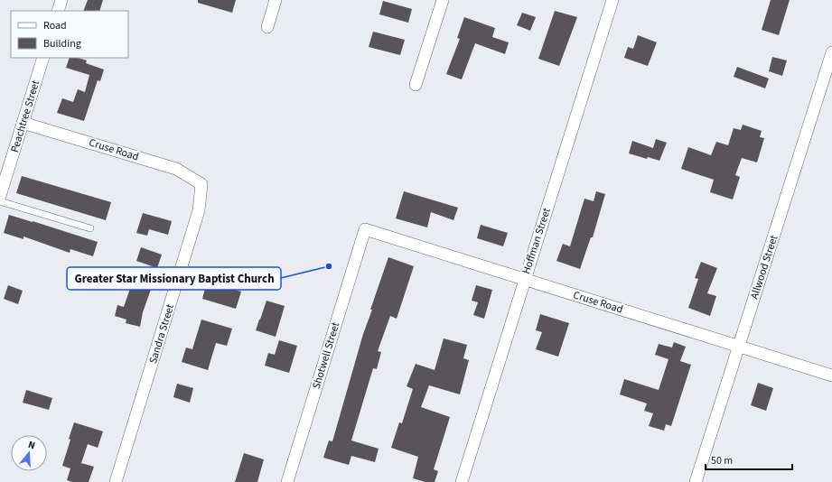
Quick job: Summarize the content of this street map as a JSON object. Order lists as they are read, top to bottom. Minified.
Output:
{"streets":{"street":["Peachtree Street","Cruse Road","Hoffman Street","Allwood Street","Sandra Street","Shotwell Street"]},"crossings":[["Peachtree Street","Cruse Road"],["Cruse Road","Hoffman Street"],["Cruse Road","Allwood Street"],["Cruse Road","Sandra Street"],["Cruse Road","Shotwell Street"]],"places":["Greater Star Missionary Baptist Church"],"legend":["Road","Building"],"scale_bar":"50 m","north":"top"}
